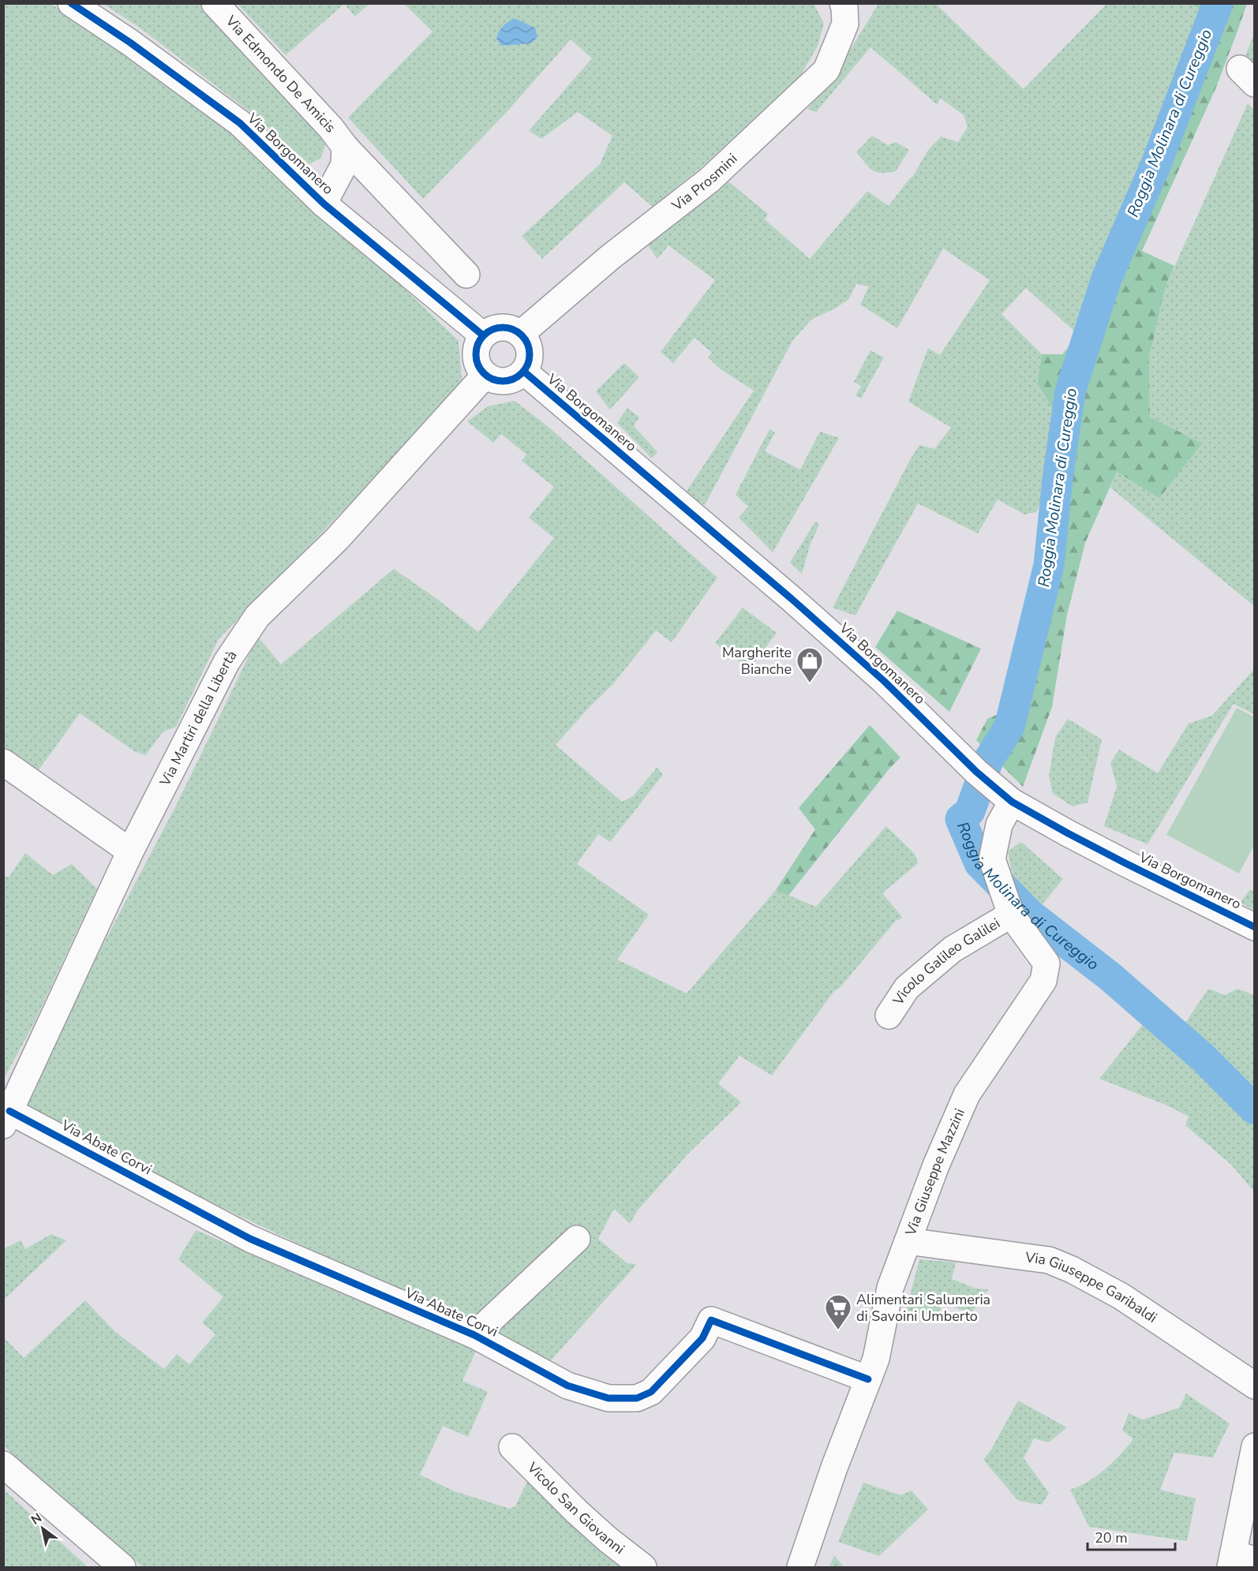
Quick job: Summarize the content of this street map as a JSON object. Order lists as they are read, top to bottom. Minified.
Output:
{"streets":{"street":["Via Edmondo De Amicis","Via Borgomanero","Via Prosmini","Via Martiri della Libertà","Vicolo Galileo Galilei","Via Abate Corvi","Via Giuseppe Mazzini","Via Giuseppe Garibaldi","Vicolo San Giovanni"]},"crossings":[["Via Edmondo De Amicis","Via Borgomanero"],["Via Borgomanero","Via Prosmini"],["Via Borgomanero","Via Martiri della Libertà"],["Via Borgomanero","Via Giuseppe Mazzini"],["Via Prosmini","Via Martiri della Libertà"],["Via Martiri della Libertà","Via Abate Corvi"],["Vicolo Galileo Galilei","Via Giuseppe Mazzini"],["Via Abate Corvi","Via Giuseppe Mazzini"],["Via Giuseppe Mazzini","Via Giuseppe Garibaldi"]],"water":["Roggia Molinara di Cureggio"],"places":{"shop":["Margherite Bianche"],"supermarket":["Alimentari Salumeria di Savoini Umberto"]},"scale_bar":"20 m","north":"top left"}
